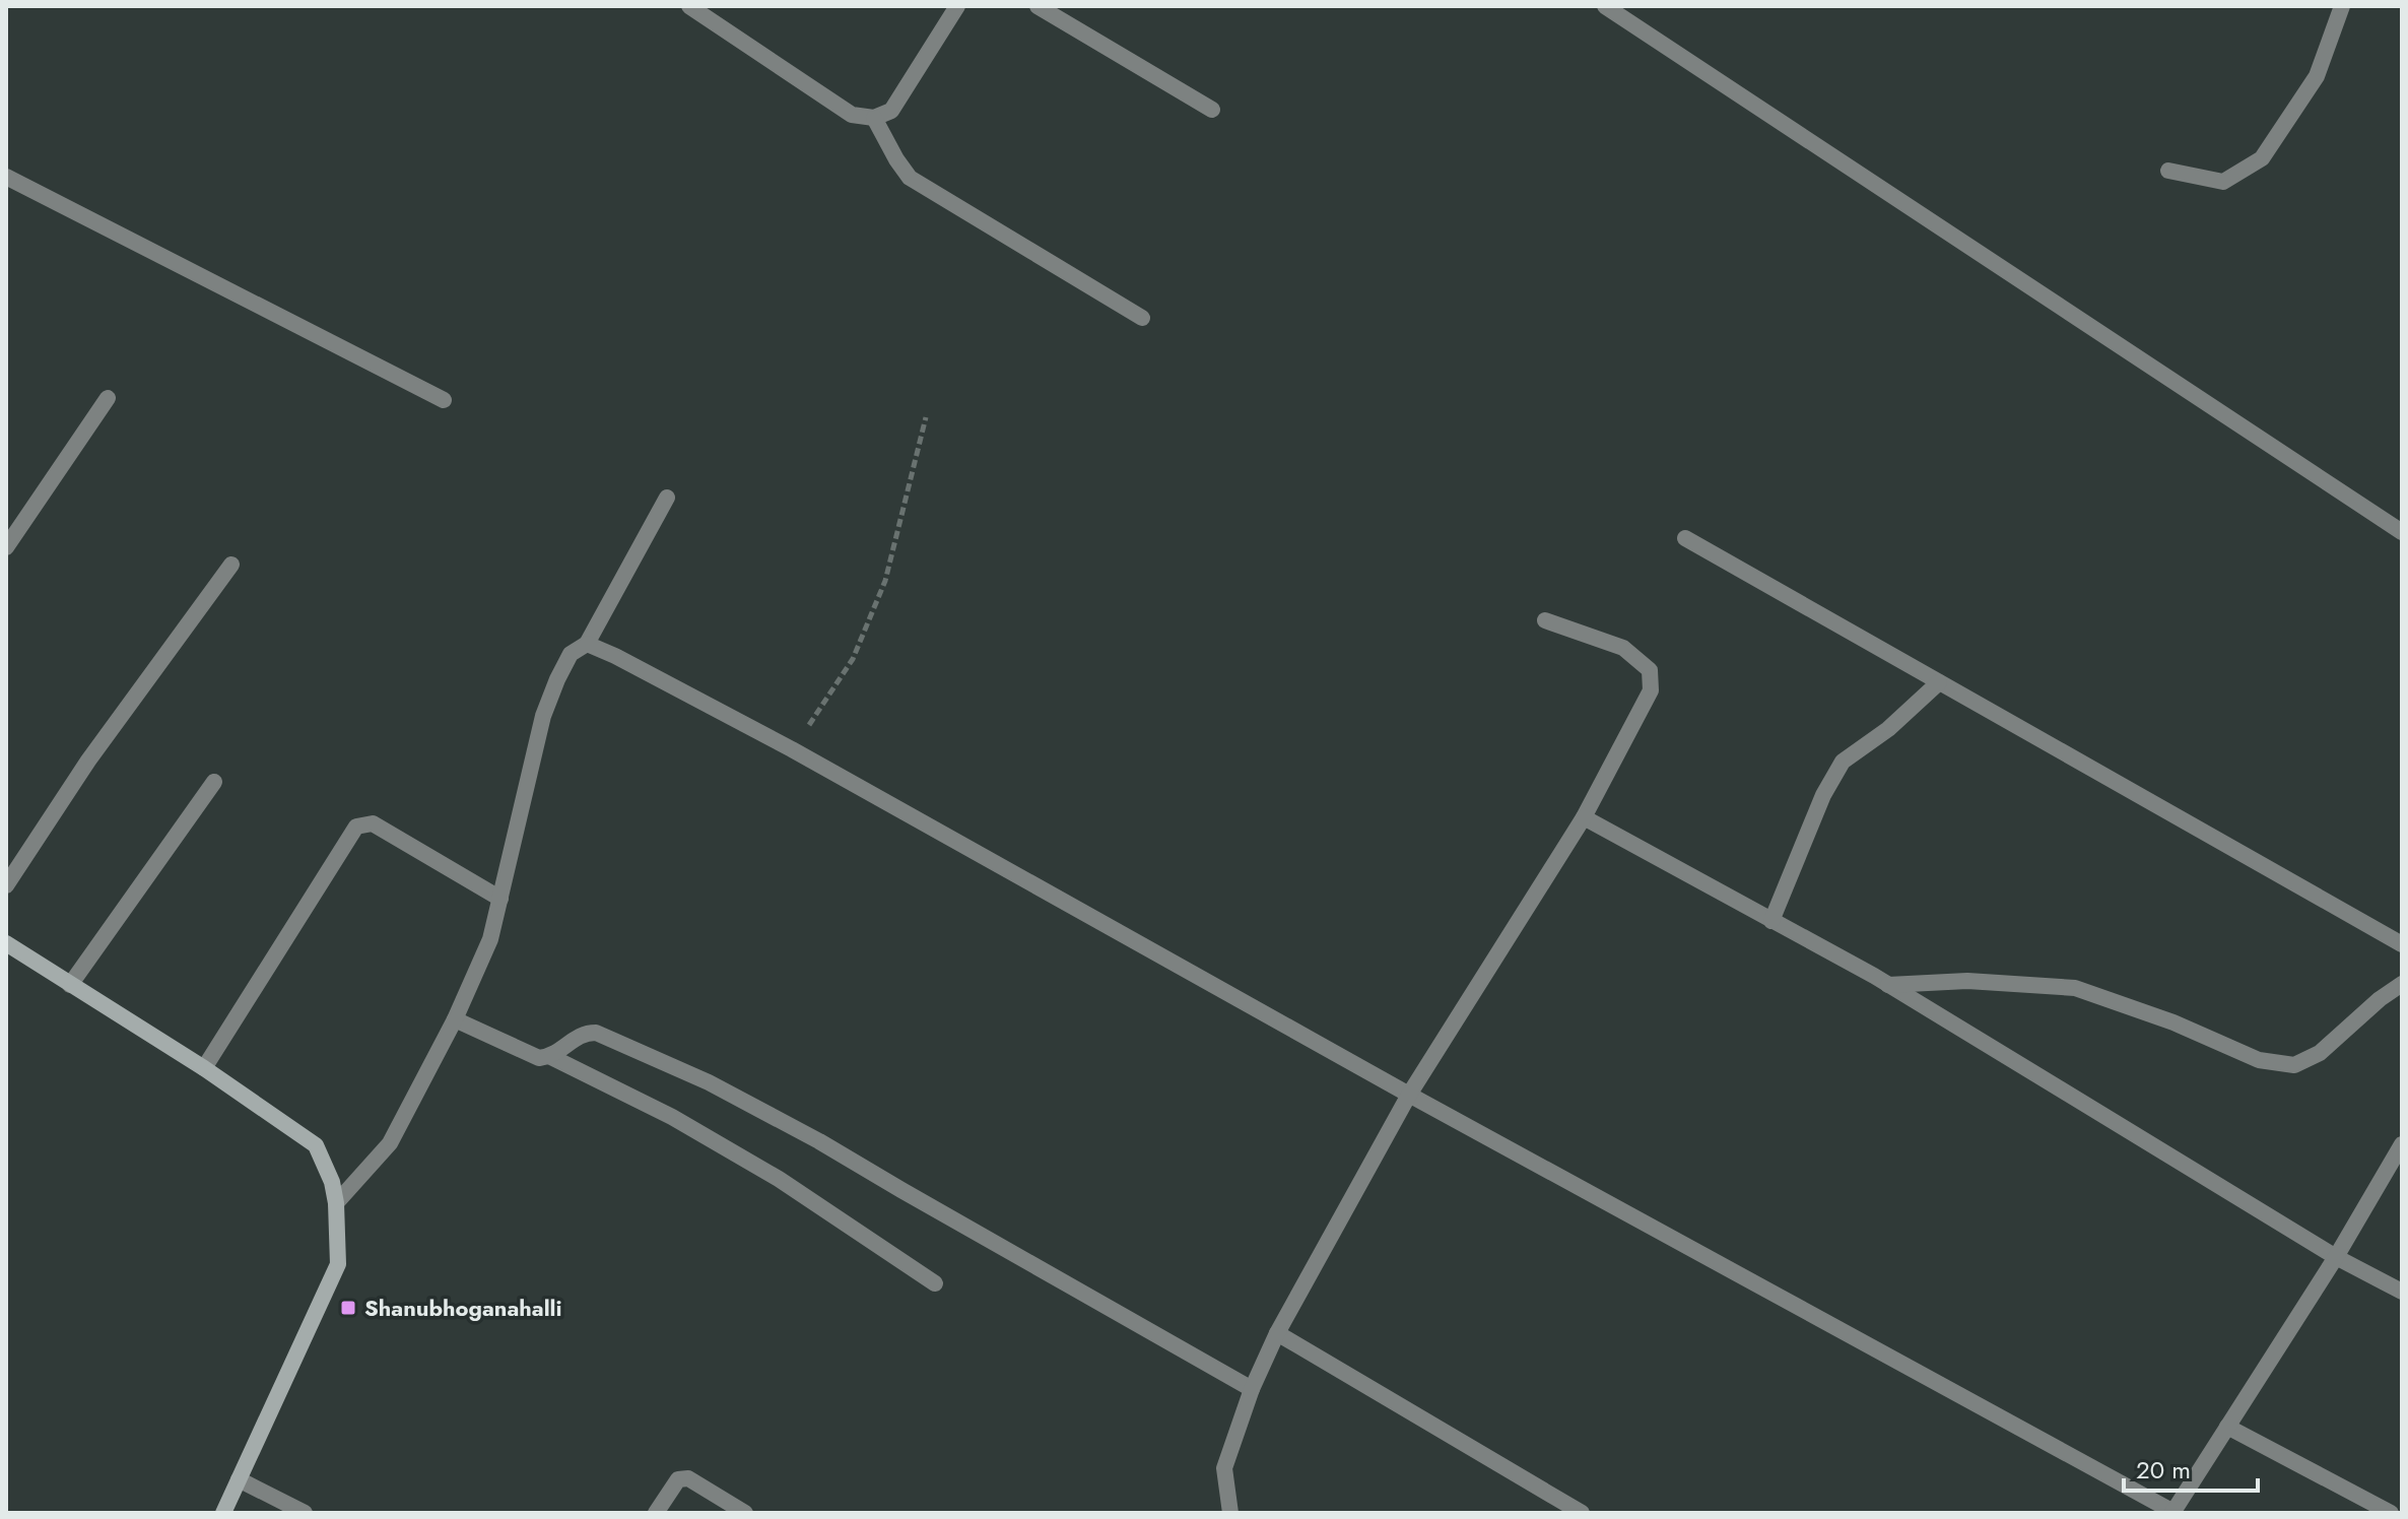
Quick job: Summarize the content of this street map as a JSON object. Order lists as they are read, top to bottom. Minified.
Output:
{"places":{"transit":["Shanubhoganahalli"]},"scale_bar":"20 m"}
